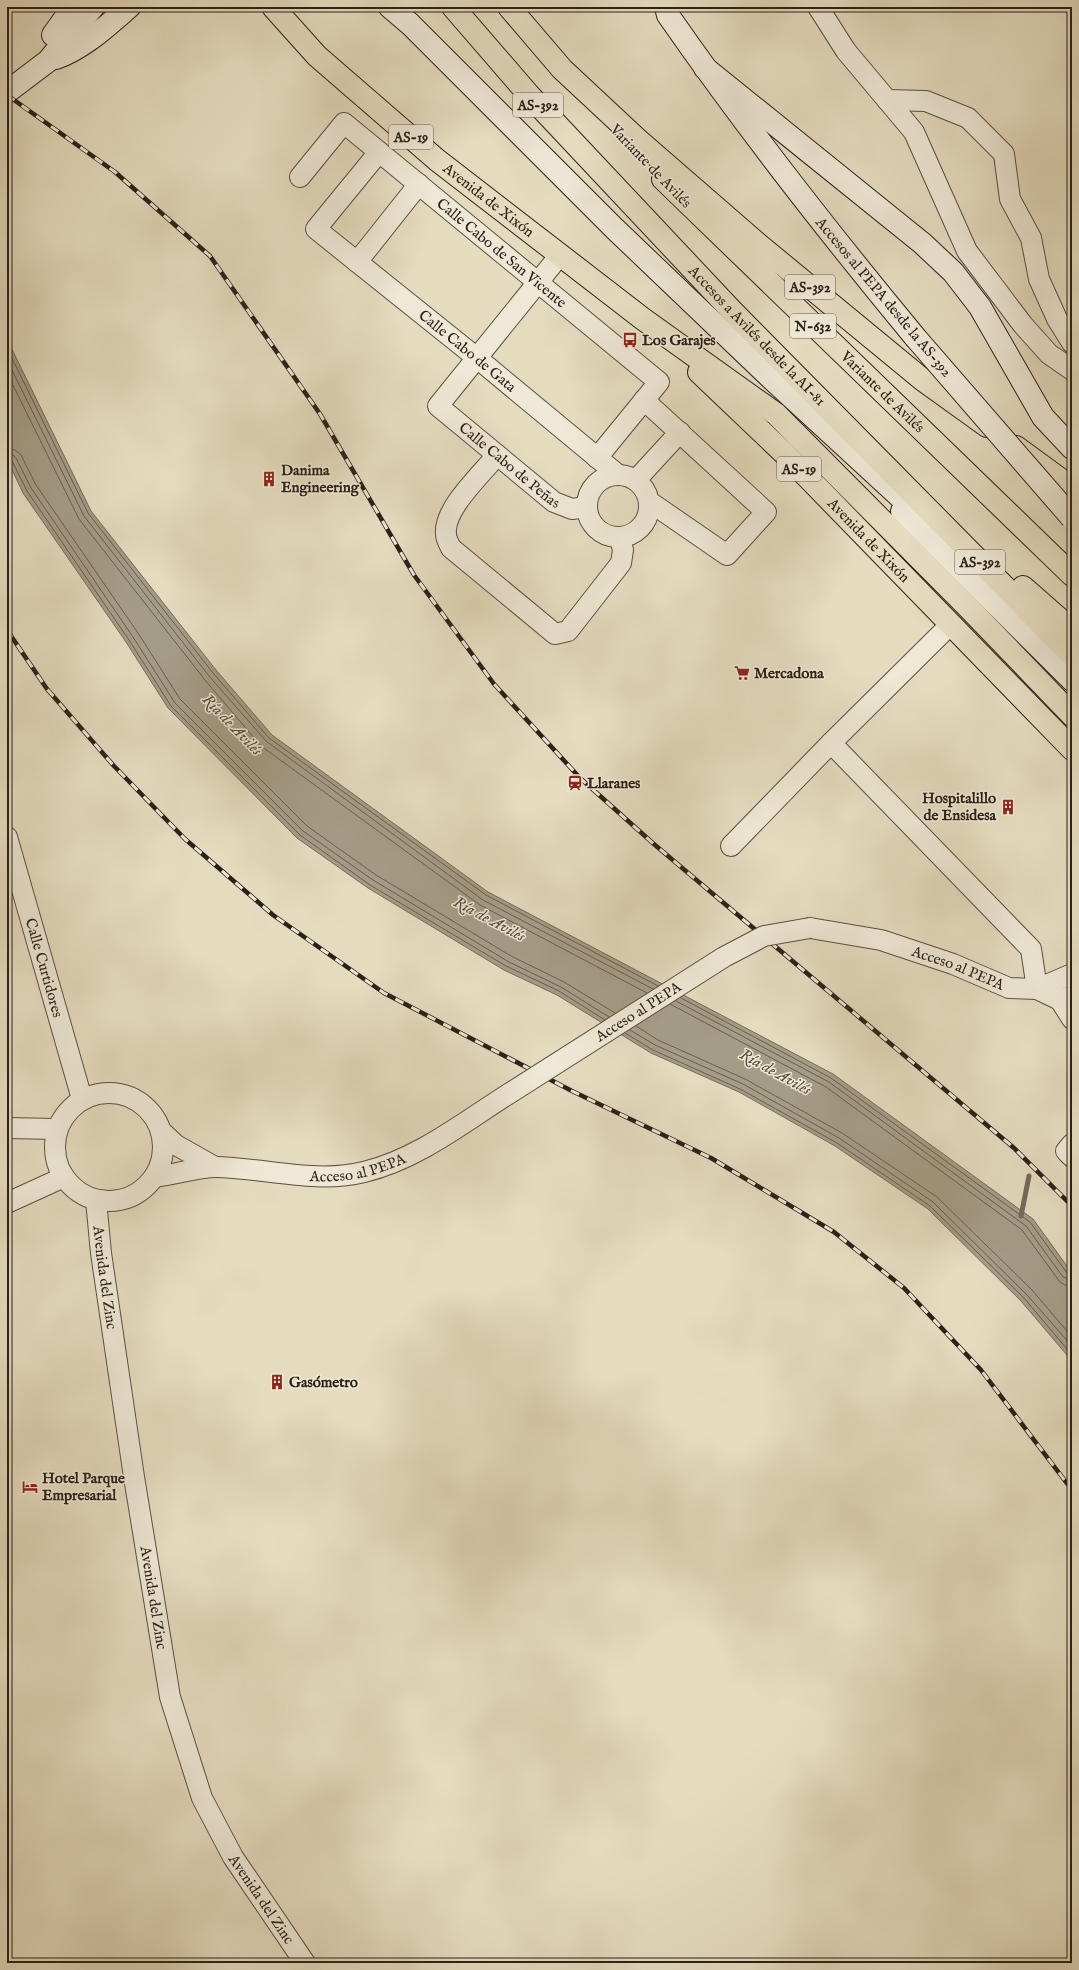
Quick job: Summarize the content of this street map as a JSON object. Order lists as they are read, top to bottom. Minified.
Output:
{"streets":{"main road":["AS-392","AS-19","Variante de Avilés","Avenida de Xixón","Accesos al PEPA desde la AS-392","N-632","Accesos a Avilés desde la AI-81"],"street":["Calle Cabo de San Vicente","Calle Cabo de Gata","Calle Cabo de Peñas","Calle Curtidores","Acceso al PEPA","Avenida del Zinc"]},"crossings":[["AS-392","Variante de Avilés"],["Calle Cabo de San Vicente","Calle Cabo de Gata"],["Calle Cabo de Gata","Calle Cabo de Peñas"],["Calle Curtidores","Avenida del Zinc"]],"water":["Ría de Avilés"],"places":{"bus stop":["Los Garajes"],"building":["Danima Engineering","Hospitalillo de Ensidesa","Gasómetro"],"supermarket":["Mercadona"],"station":["Llaranes"],"hotel":["Hotel Parque Empresarial"]}}
